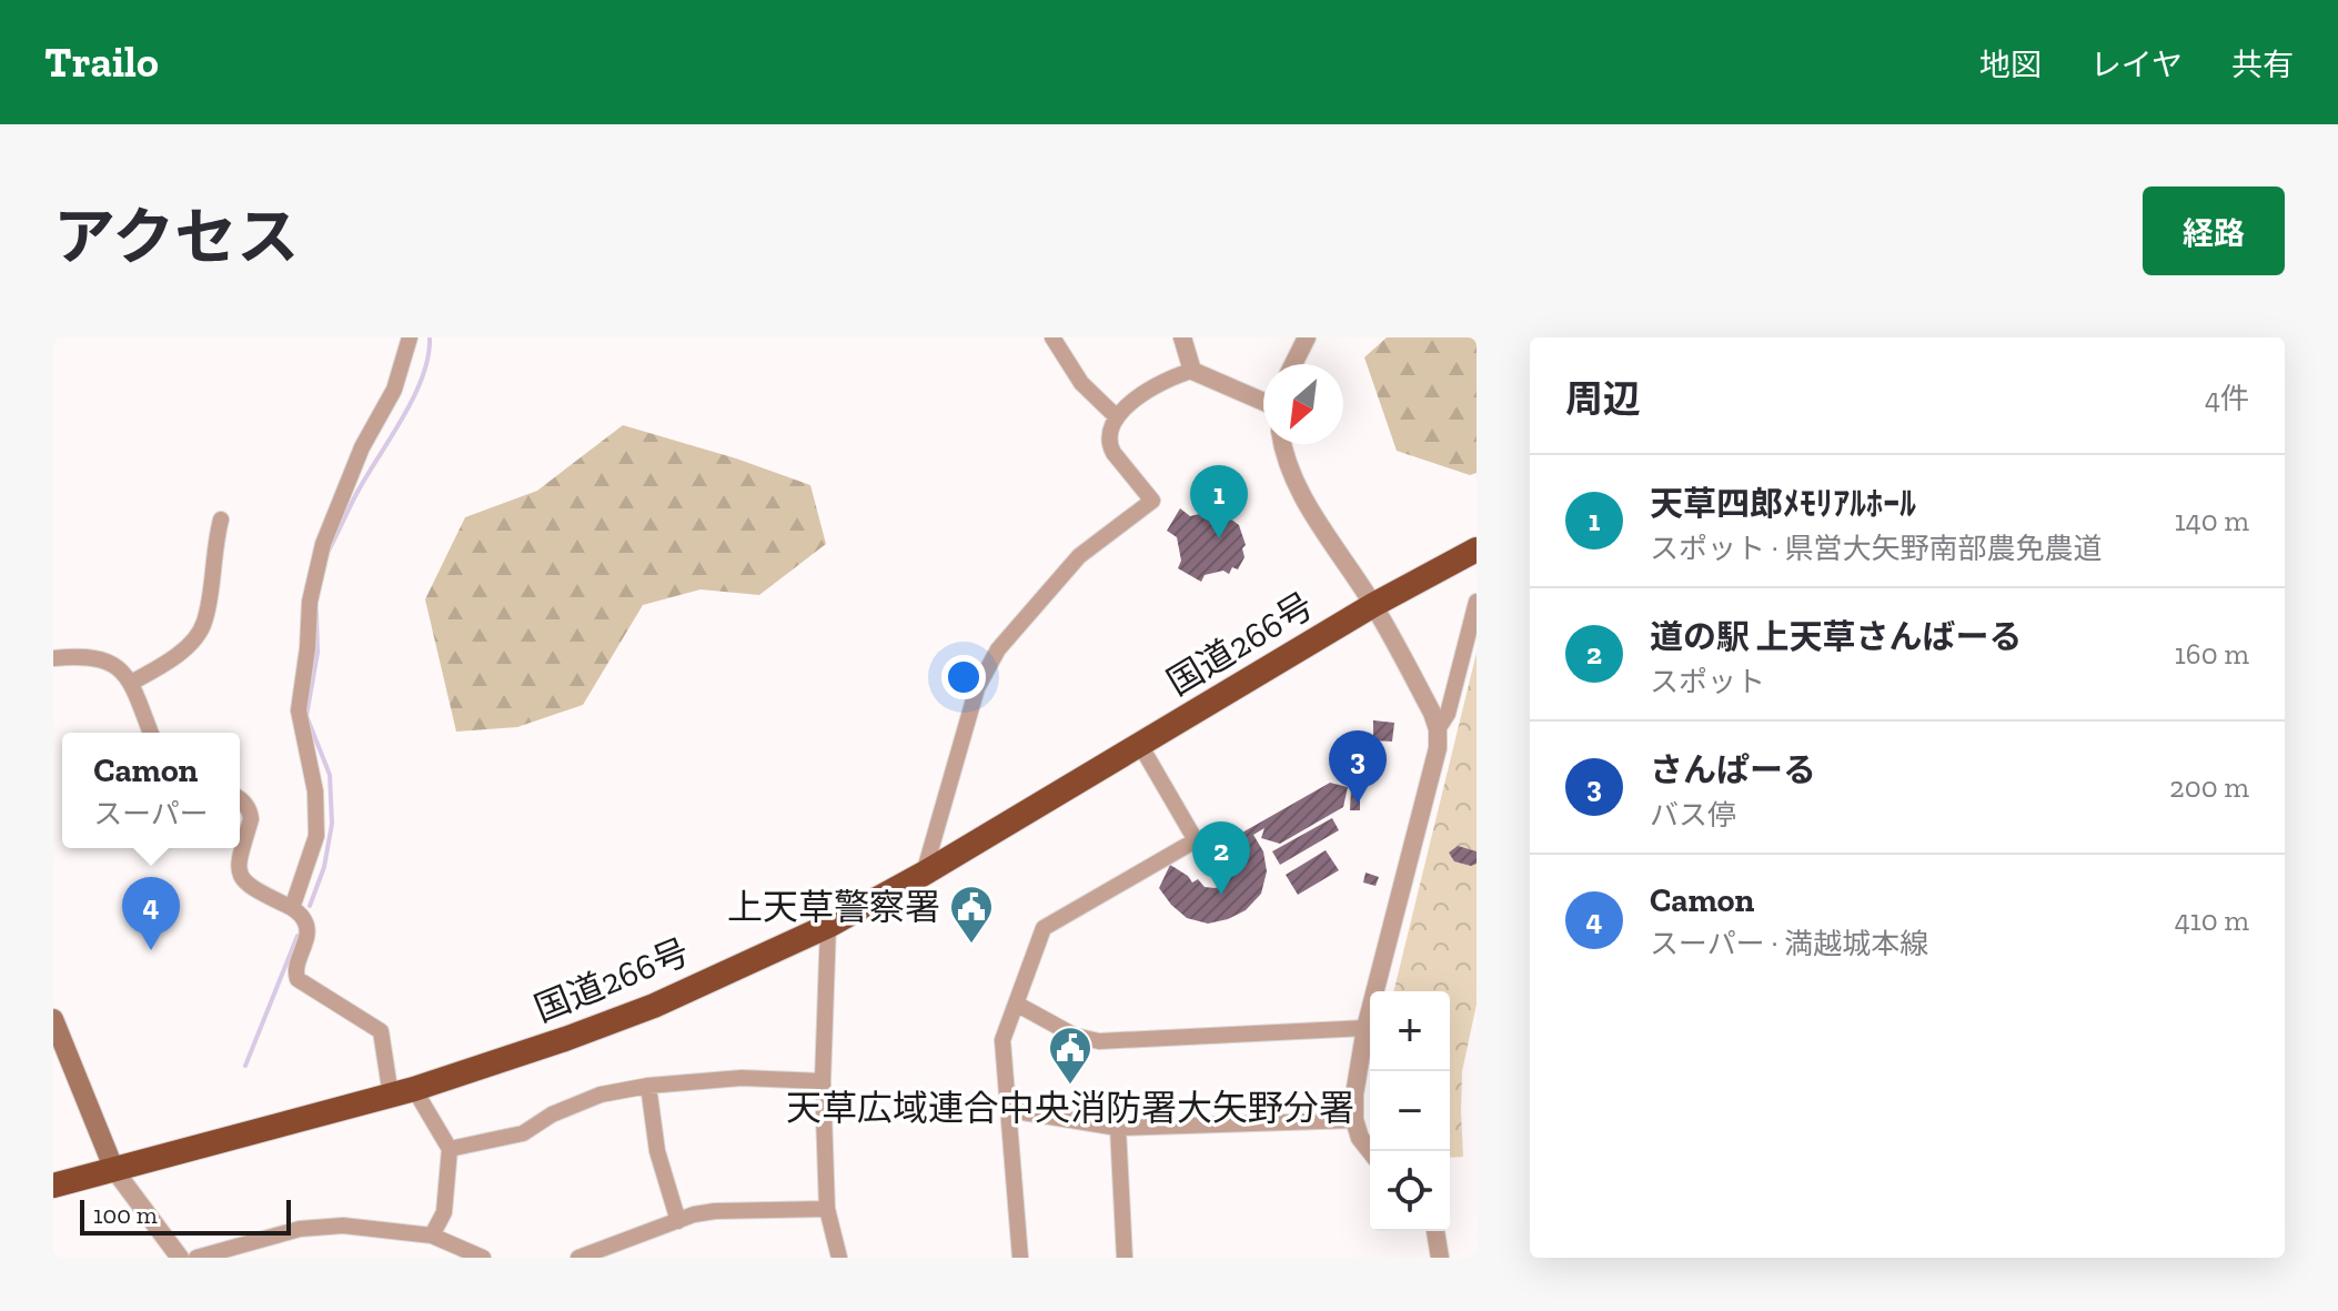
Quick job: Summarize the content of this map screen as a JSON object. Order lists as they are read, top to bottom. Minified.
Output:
{"streets":{"highway":["国道266号"]},"places":{"public building":["上天草警察署","天草広域連合中央消防署大矢野分署"]},"scale_bar":"100 m","north":"bottom left","page":{"header":"Trailo","nav":["地図","レイヤ","共有"],"title":"アクセス","buttons":"経路","heading":["周辺","4件"],"list":[{"mark":"1","name":"天草四郎ﾒﾓﾘｱﾙﾎｰﾙ","note":"スポット · 県営大矢野南部農免農道","value":"140 m"},{"mark":"2","name":"道の駅 上天草さんばーる","note":"スポット","value":"160 m"},{"mark":"3","name":"さんぱーる","note":"バス停","value":"200 m"},{"mark":"4","name":"Camon","note":"スーパー · 満越城本線","value":"410 m"}],"pins":["1","3","2","4"],"popup":["Camon","スーパー"],"map_buttons":["+","−"],"scale":"100 m"}}
